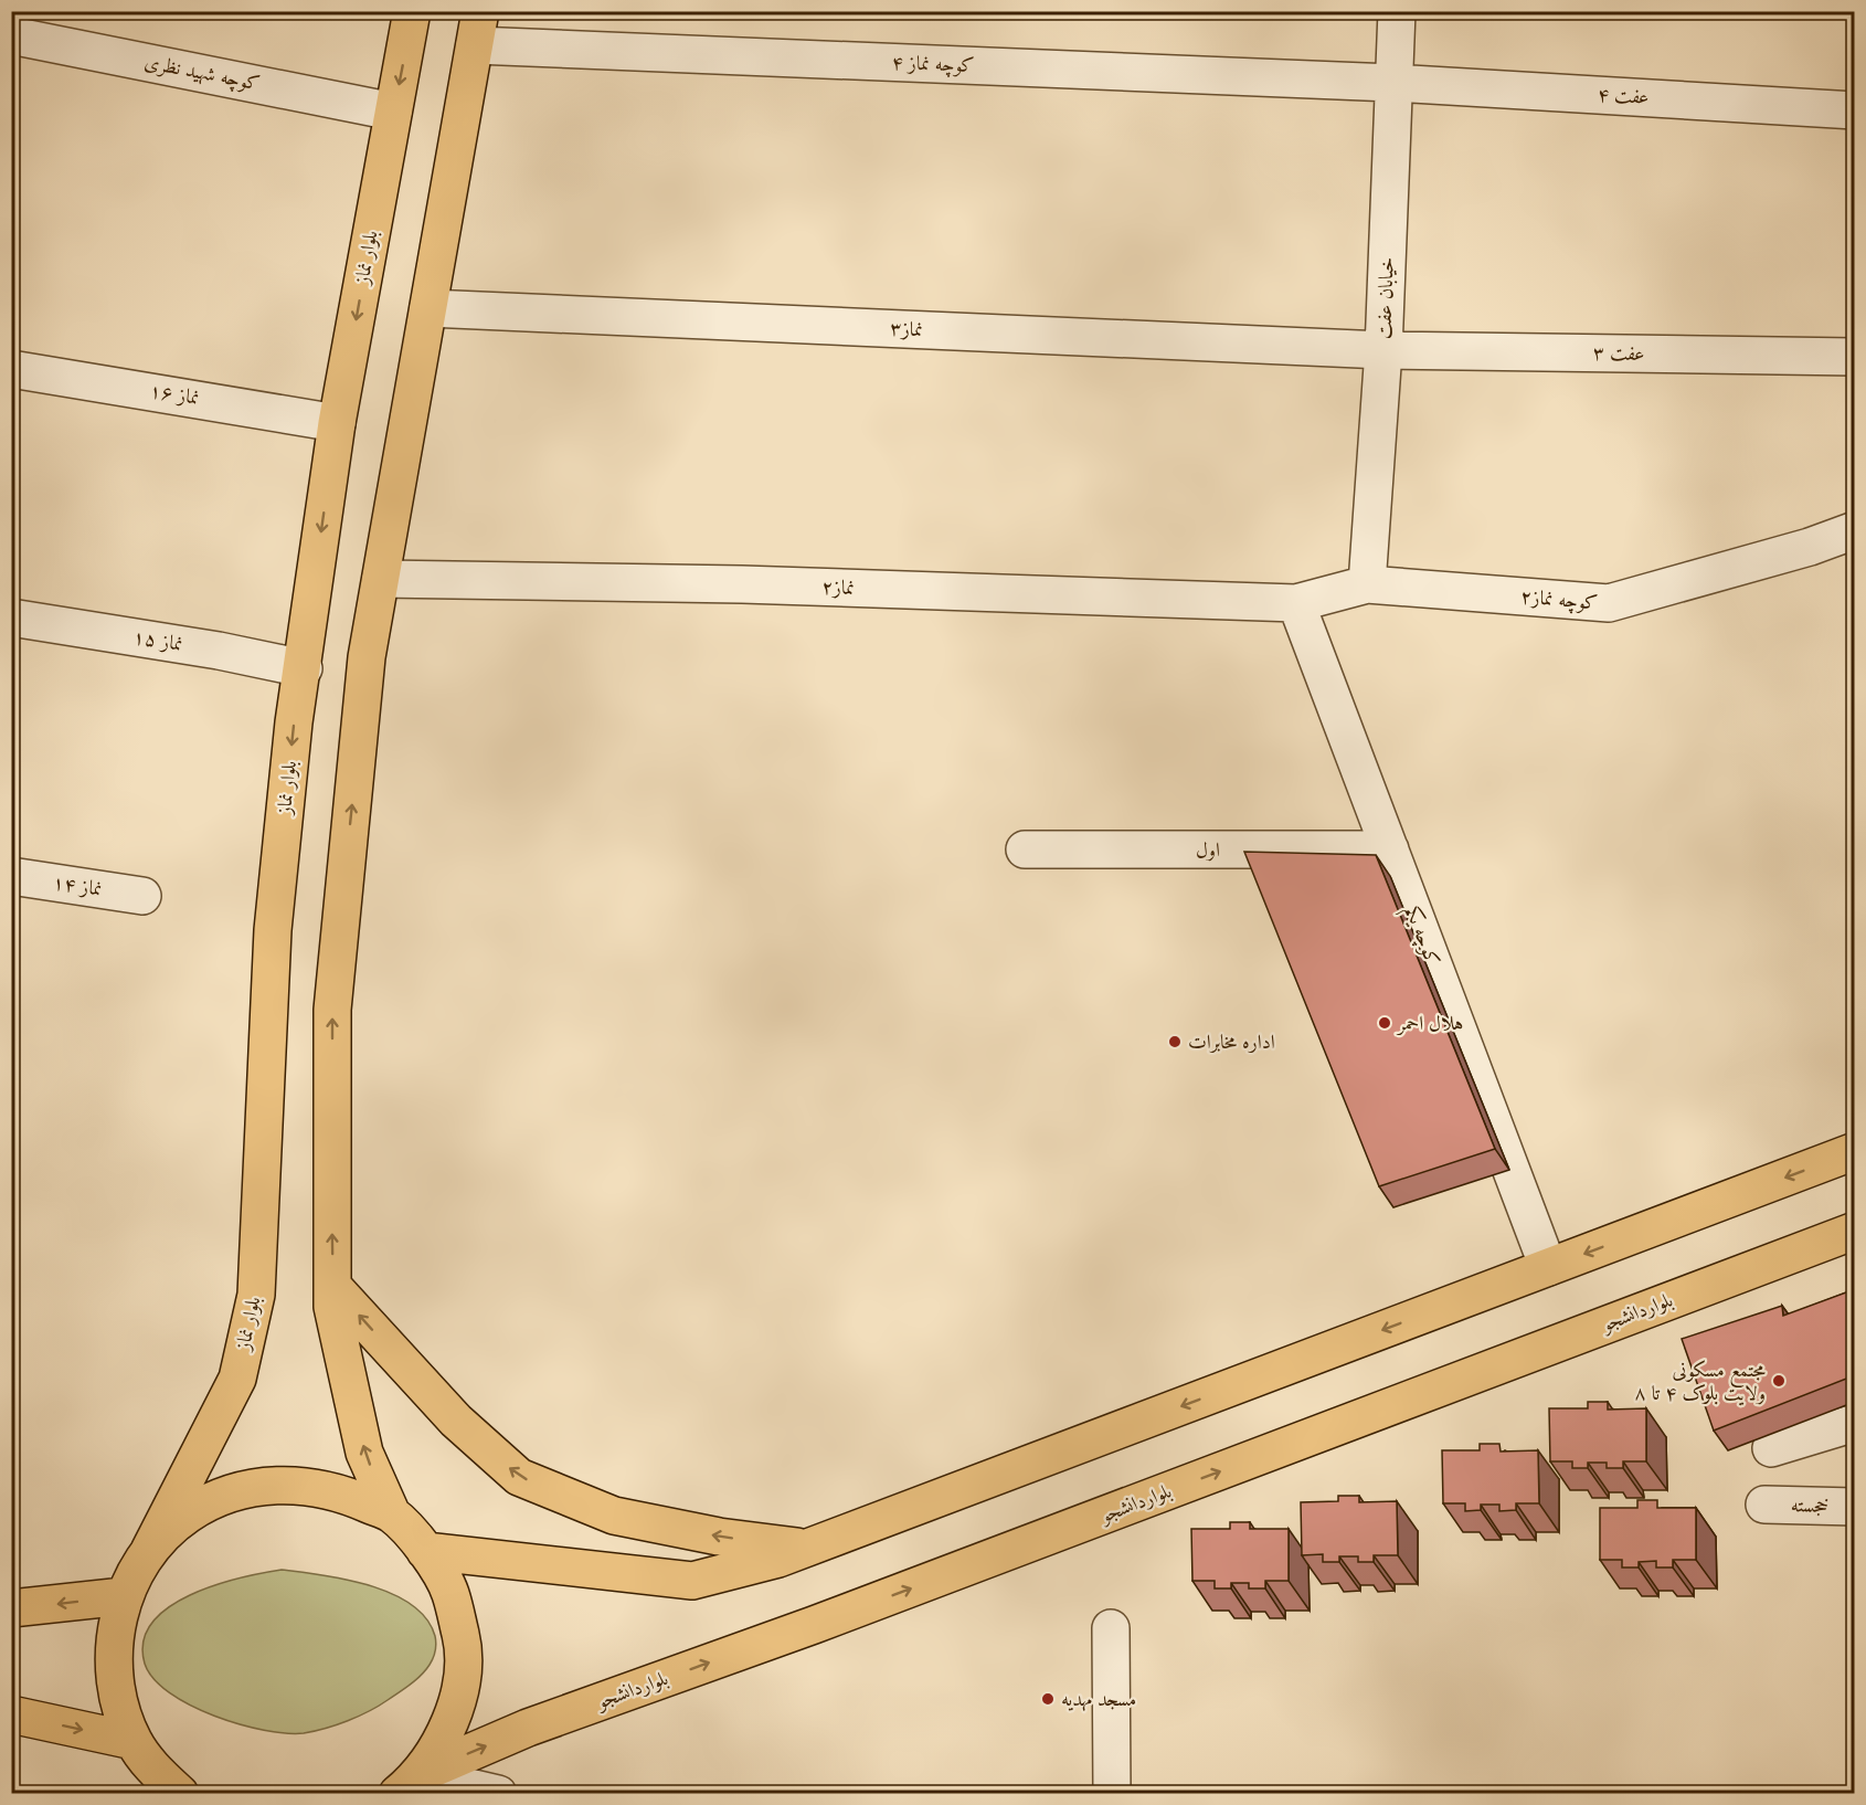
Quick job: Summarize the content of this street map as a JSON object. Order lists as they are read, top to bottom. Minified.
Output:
{"streets":{"main road":["بلوار نماز","بلواردانشجو"],"street":["کوچه نماز ۴","کوچه شهید نظری","عفت ۴","خیابان عفت","نماز۳","عفت ۳","نماز ۱۶","نماز۲","کوچه نماز۲","نماز ۱۵","اول","نماز ۱۴","کوچه یکم","خجسته"]},"crossings":[["کوچه نماز ۴","عفت ۴"],["کوچه نماز ۴","خیابان عفت"],["کوچه شهید نظری","بلوار نماز"],["عفت ۴","خیابان عفت"],["بلوار نماز","نماز ۱۶"],["بلوار نماز","نماز ۱۵"],["خیابان عفت","نماز۳"],["خیابان عفت","عفت ۳"],["خیابان عفت","کوچه نماز۲"],["نماز۳","عفت ۳"],["نماز۲","کوچه نماز۲"],["نماز۲","کوچه یکم"],["کوچه نماز۲","کوچه یکم"],["اول","کوچه یکم"]],"places":["هلال احمر","اداره مخابرات","مجتمع مسکونی ولایت بلوک ۴ تا ۸","مسجد مهدیه"]}
